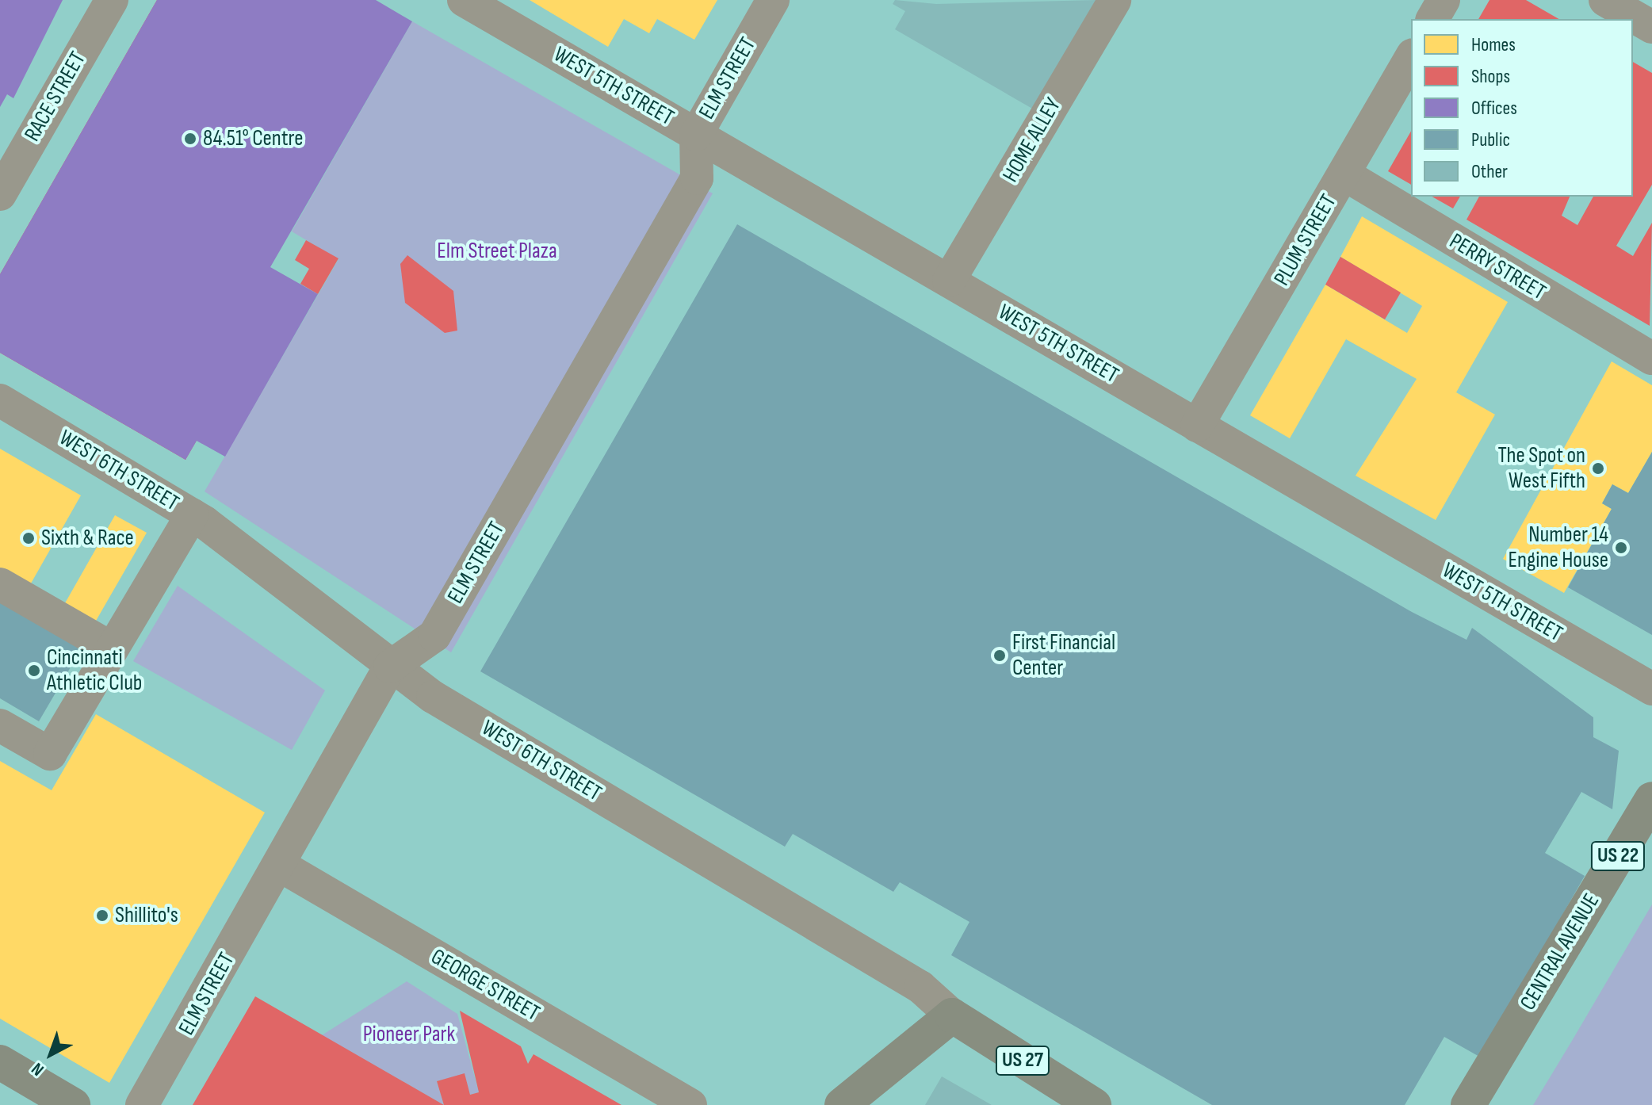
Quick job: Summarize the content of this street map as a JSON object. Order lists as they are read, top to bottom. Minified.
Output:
{"streets":{"main road":["WEST 6TH STREET","US 22","CENTRAL AVENUE","US 27"],"street":["ELM STREET","WEST 5TH STREET","RACE STREET","HOME ALLEY","PLUM STREET","PERRY STREET","GEORGE STREET"]},"crossings":[["ELM STREET","WEST 5TH STREET"],["ELM STREET","WEST 6TH STREET"],["ELM STREET","GEORGE STREET"],["WEST 5TH STREET","HOME ALLEY"],["WEST 5TH STREET","PLUM STREET"],["PLUM STREET","PERRY STREET"]],"parks":["Elm Street Plaza","Pioneer Park"],"places":["84.51° Centre","The Spot on West Fifth","Sixth & Race","Number 14 Engine House","First Financial Center","Cincinnati Athletic Club","Shillito's"],"legend":["Homes","Shops","Offices","Public","Other"],"north":"bottom left"}
